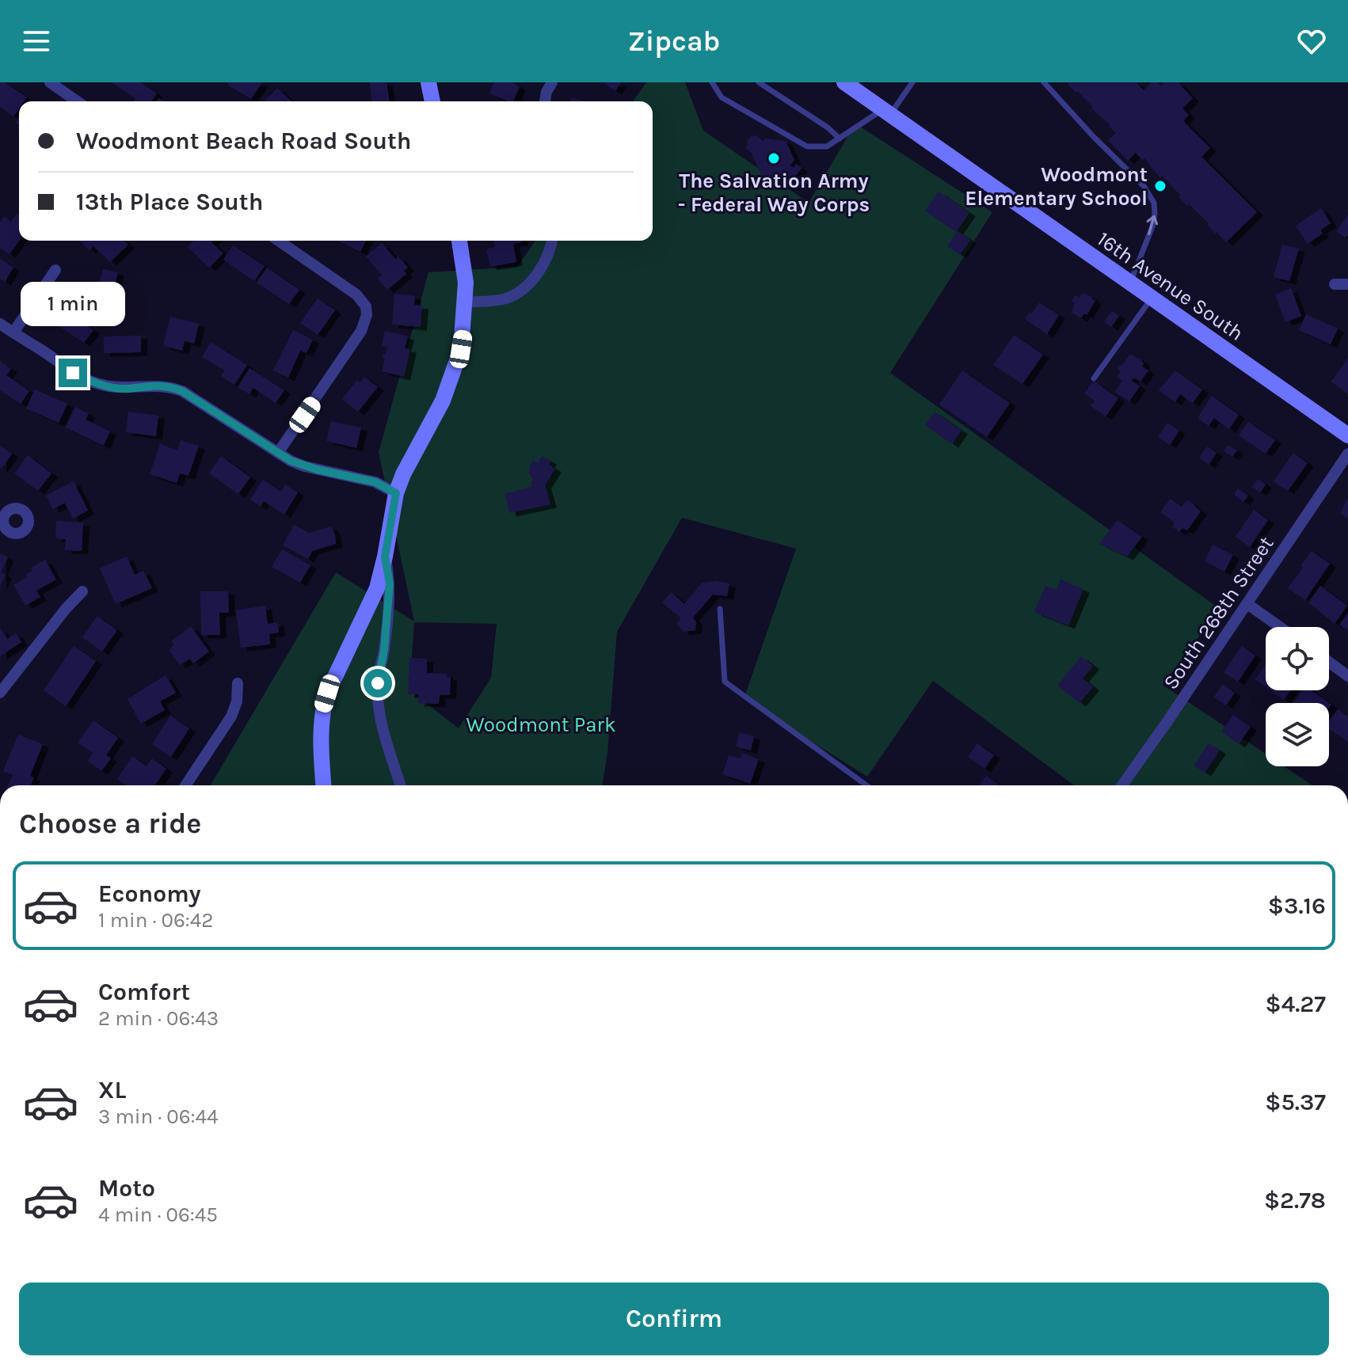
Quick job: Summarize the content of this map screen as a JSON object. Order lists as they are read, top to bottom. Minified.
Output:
{"streets":{"main road":["16th Avenue South"],"street":["South 268th Street"]},"parks":["Woodmont Park"],"places":["The Salvation Army - Federal Way Corps","Woodmont Elementary School"],"page":{"header":"Zipcab","banner":["Woodmont Beach Road South","13th Place South"],"bubble":"1 min","heading":"Choose a ride","list":[{"name":"Economy","note":"1 min · 06:42","value":"$3.16"},{"name":"Comfort","note":"2 min · 06:43","value":"$4.27"},{"name":"XL","note":"3 min · 06:44","value":"$5.37"},{"name":"Moto","note":"4 min · 06:45","value":"$2.78"}],"buttons":"Confirm"}}
